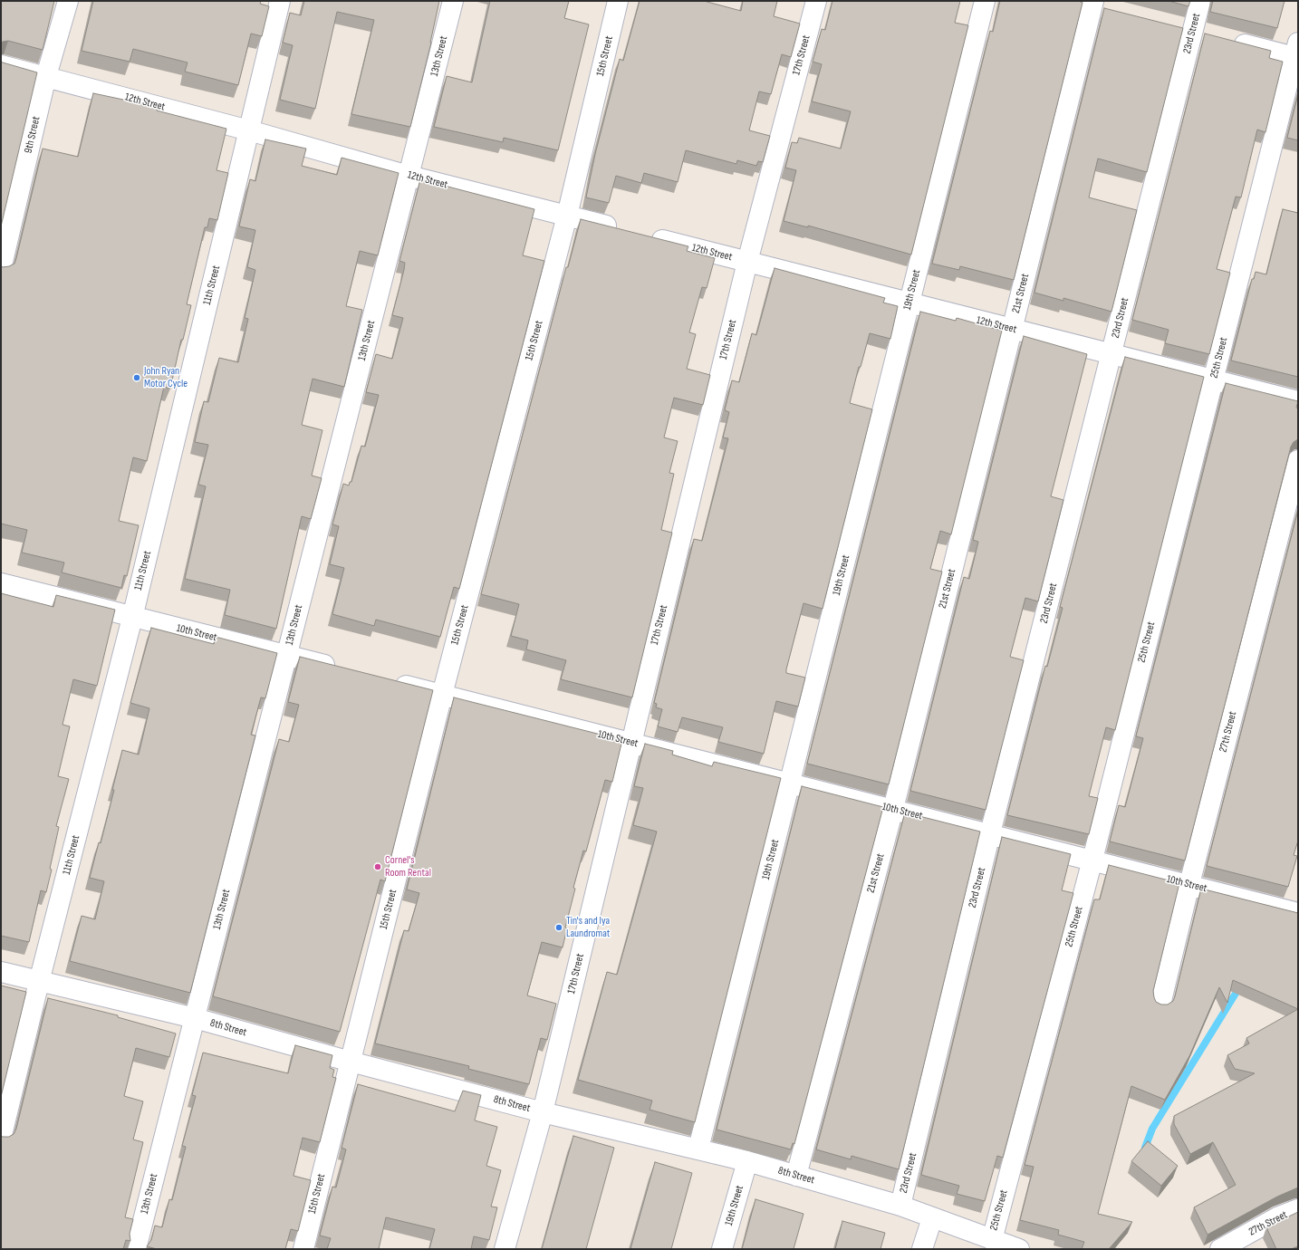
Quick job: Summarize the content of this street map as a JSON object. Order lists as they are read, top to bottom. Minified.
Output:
{"streets":{"street":["23rd Street","17th Street","13th Street","15th Street","12th Street","9th Street","11th Street","19th Street","21st Street","25th Street","10th Street","27th Street","8th Street"]},"crossings":[["23rd Street","12th Street"],["23rd Street","10th Street"],["23rd Street","8th Street"],["17th Street","12th Street"],["17th Street","10th Street"],["17th Street","8th Street"],["13th Street","12th Street"],["13th Street","10th Street"],["13th Street","8th Street"],["15th Street","12th Street"],["15th Street","10th Street"],["15th Street","8th Street"],["12th Street","9th Street"],["12th Street","11th Street"],["12th Street","19th Street"],["12th Street","21st Street"],["12th Street","25th Street"],["11th Street","10th Street"],["11th Street","8th Street"],["19th Street","10th Street"],["19th Street","8th Street"],["21st Street","10th Street"],["21st Street","8th Street"],["25th Street","10th Street"],["25th Street","8th Street"],["10th Street","27th Street"]],"places":["John Ryan Motor Cycle","Cornel's Room Rental","Tin's and Iya Laundromat"]}
